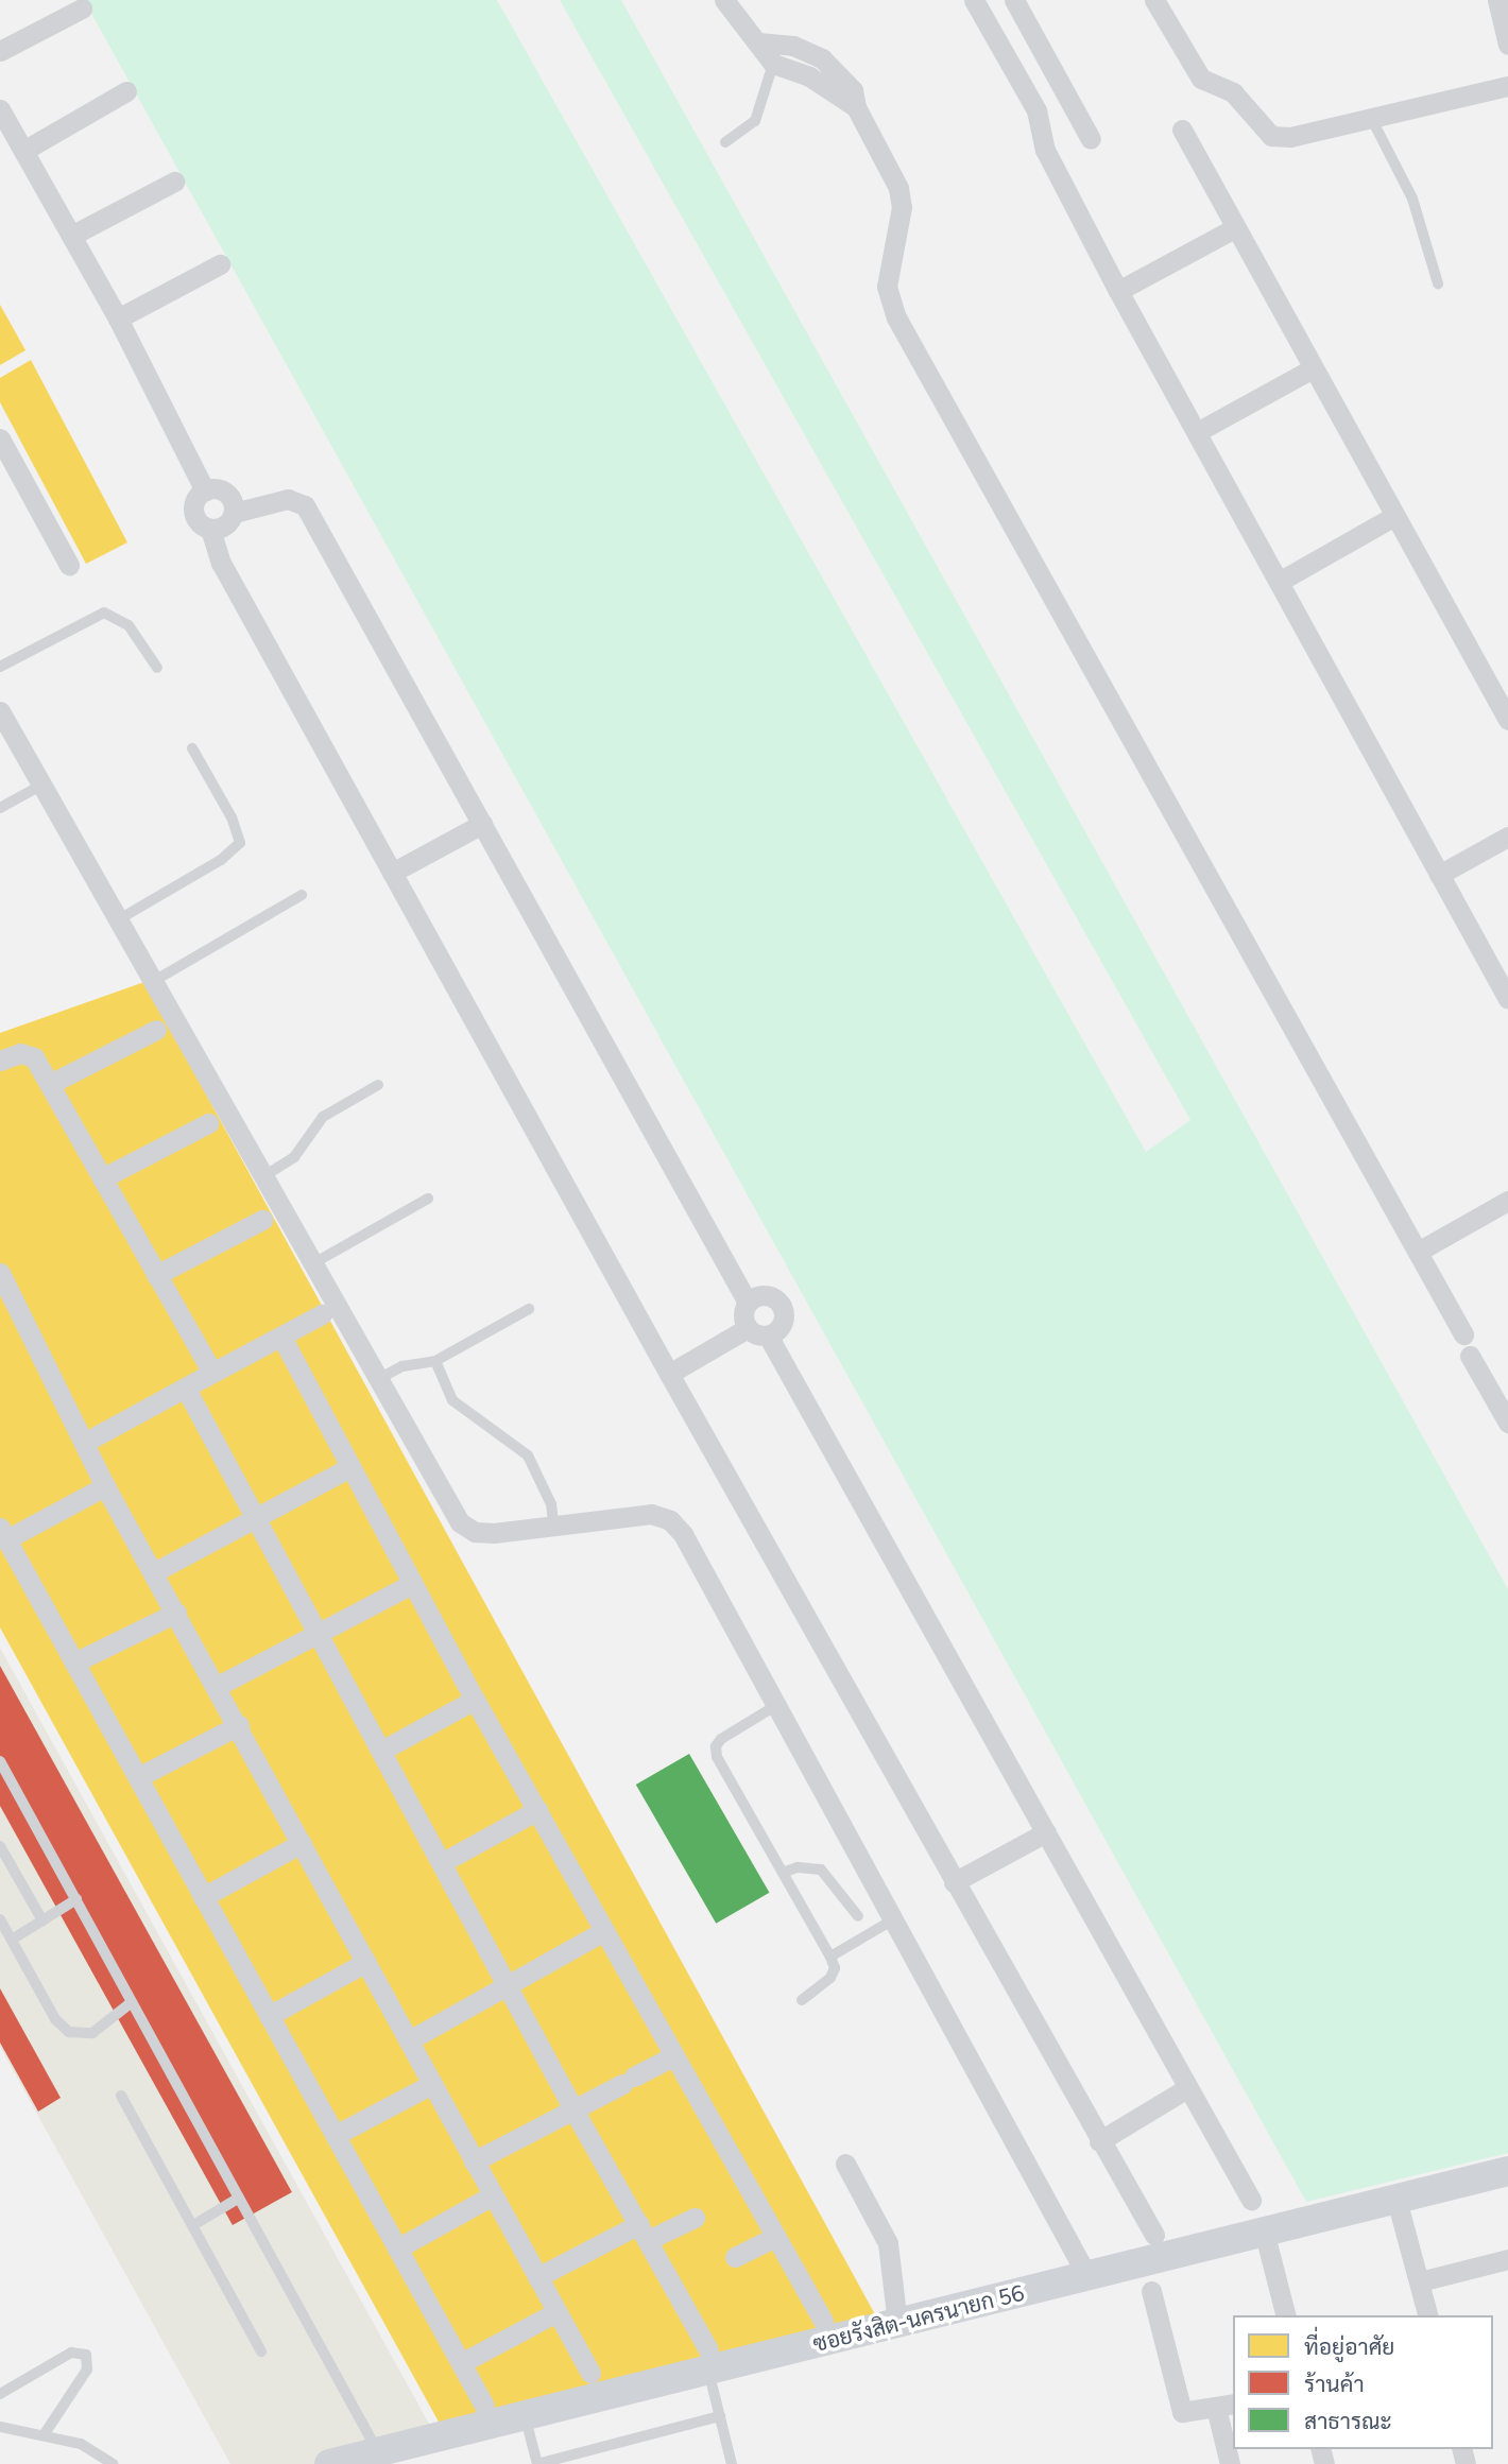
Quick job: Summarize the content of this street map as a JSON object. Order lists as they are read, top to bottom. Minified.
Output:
{"streets":{"street":["ซอยรังสิต-นครนายก 56"]},"legend":["ที่อยู่อาศัย","ร้านค้า","สาธารณะ"]}
